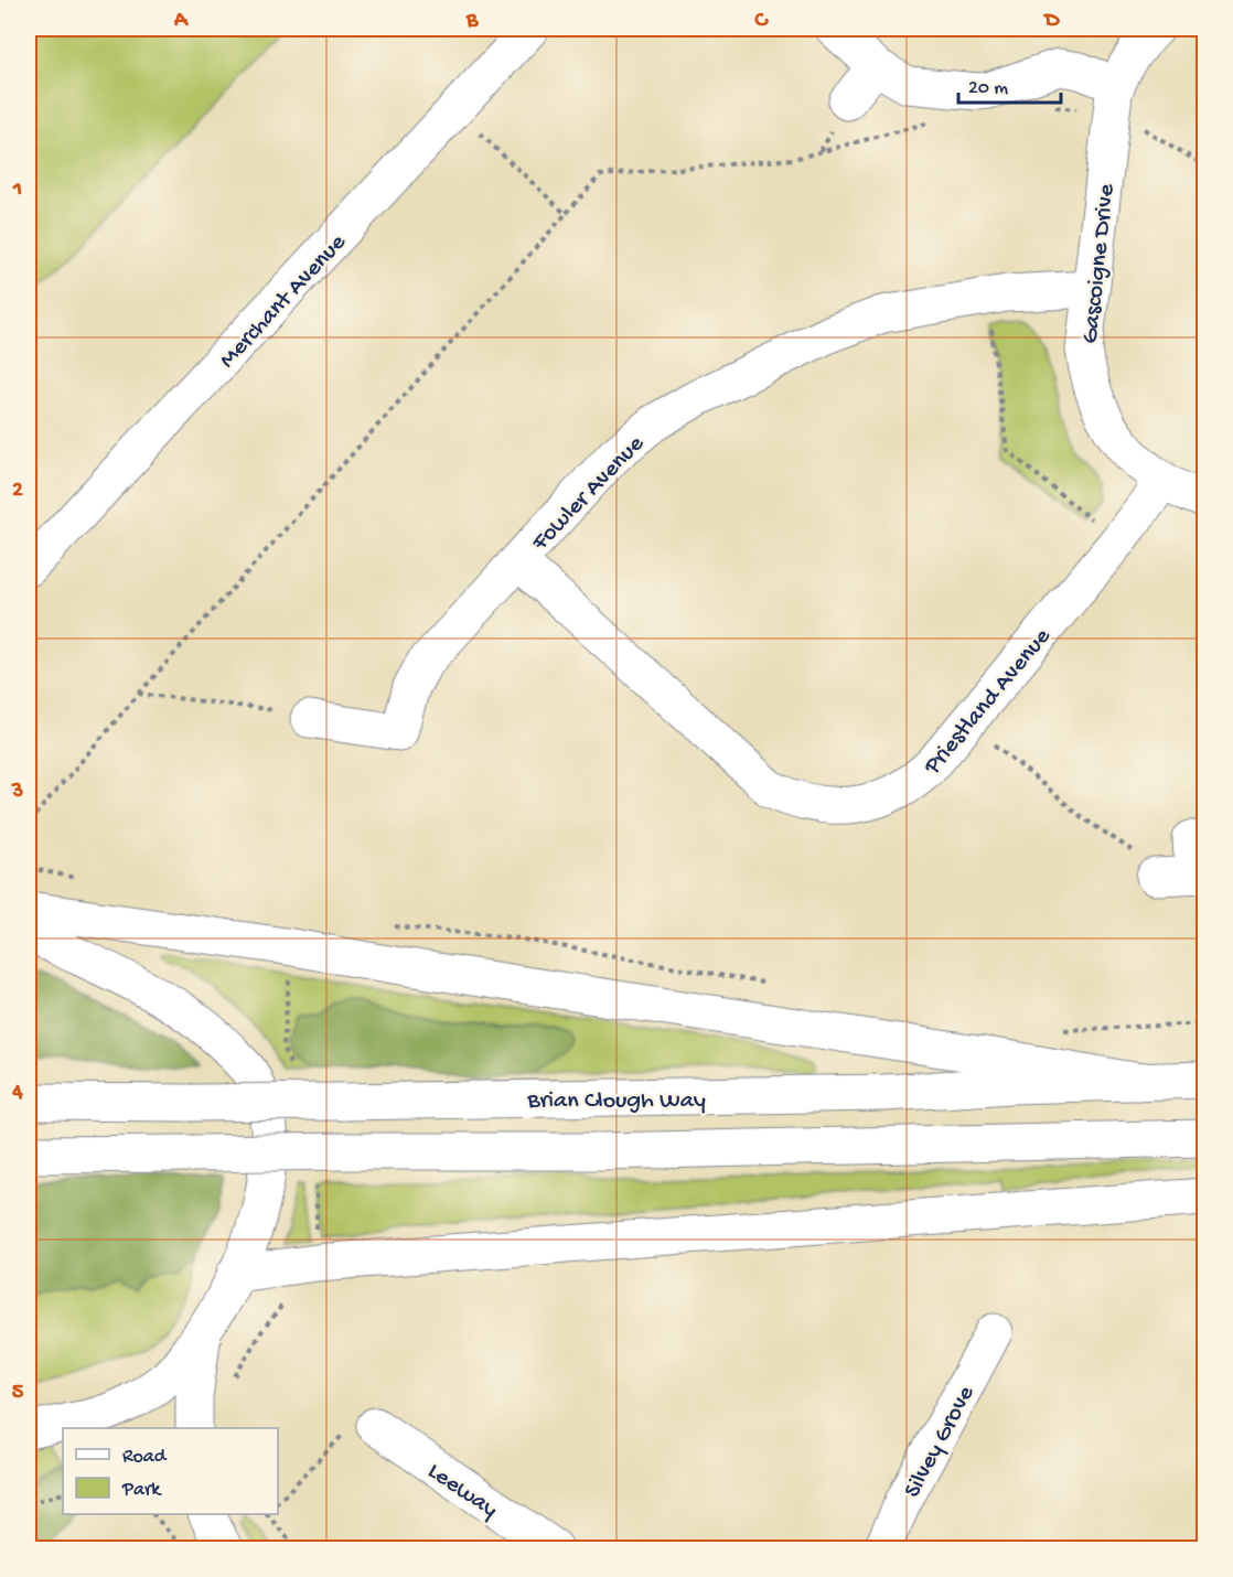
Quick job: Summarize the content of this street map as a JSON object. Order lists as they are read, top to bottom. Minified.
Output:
{"streets":{"main road":["Gascoigne Drive","Merchant Avenue","Fowler Avenue","Priestland Avenue","Brian Clough Way","Silvey Grove","Leeway"]},"crossings":[["Gascoigne Drive","Fowler Avenue"],["Gascoigne Drive","Priestland Avenue"],["Fowler Avenue","Priestland Avenue"]],"legend":["Road","Park"],"scale_bar":"20 m","grid":{"columns":["A","B","C","D"],"rows":["1","2","3","4","5"]}}
